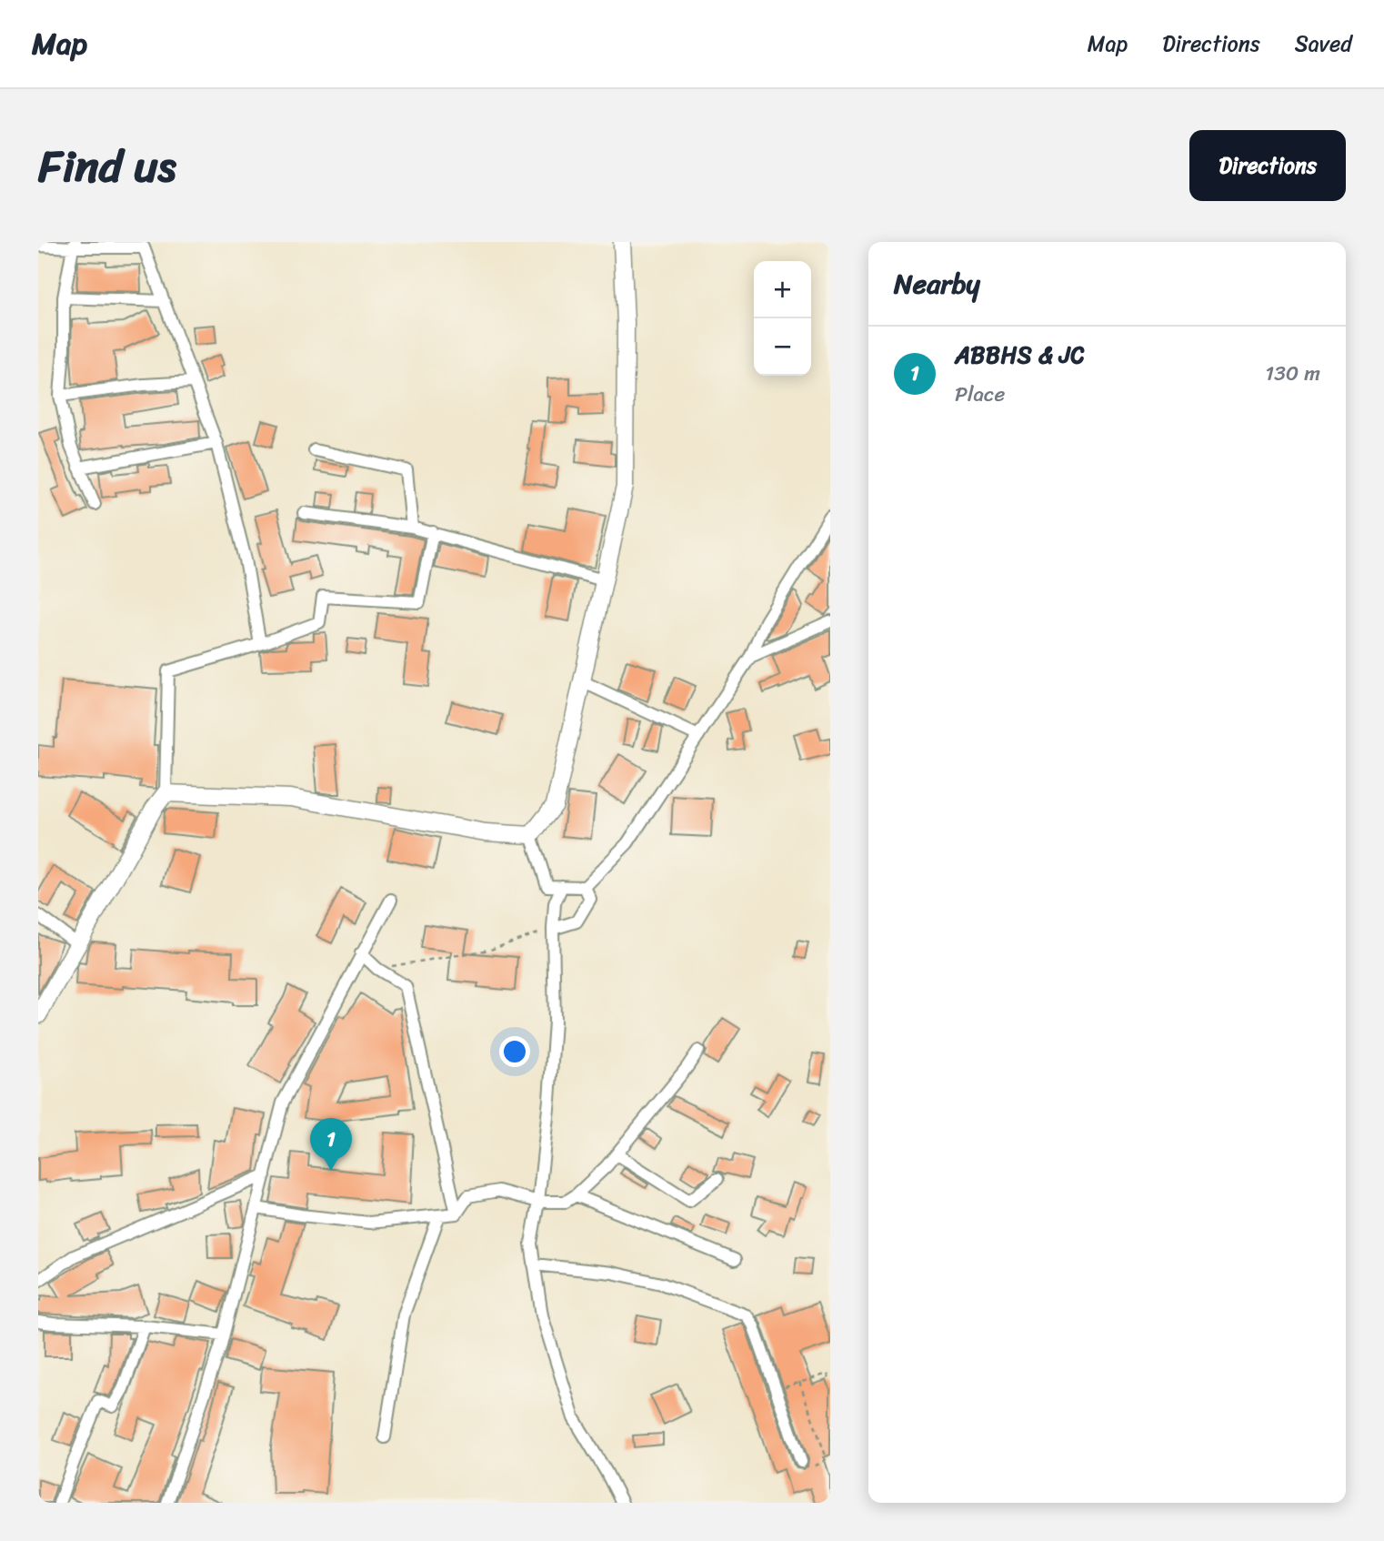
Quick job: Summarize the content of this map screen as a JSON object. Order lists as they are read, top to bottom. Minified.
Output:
{"page":{"header":"Map","nav":["Map","Directions","Saved"],"title":"Find us","buttons":"Directions","heading":"Nearby","map_buttons":["+","−"],"list":[{"mark":"1","name":"ABBHS & JC","note":"Place","value":"130 m"}],"pins":"1"}}
